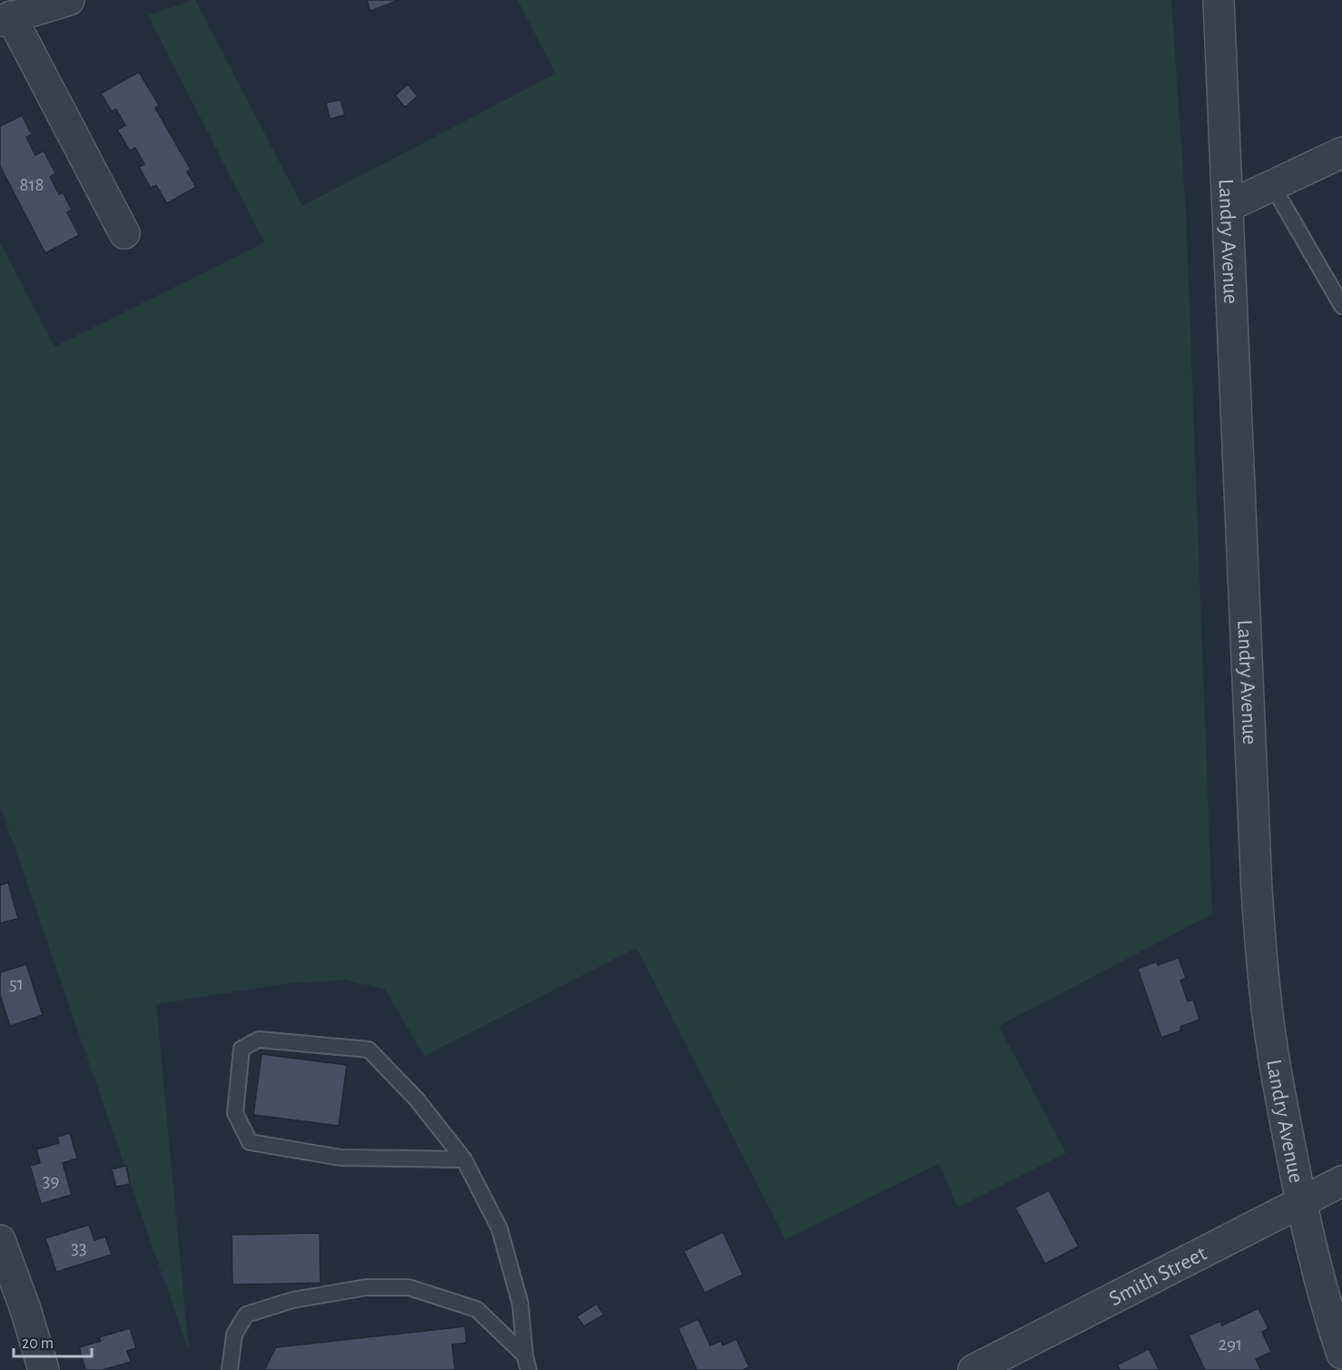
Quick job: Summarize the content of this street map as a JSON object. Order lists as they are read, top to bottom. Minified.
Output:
{"streets":{"street":["Landry Avenue","Smith Street"]},"crossings":[["Landry Avenue","Smith Street"]],"house_numbers":["818","51","39","33","291"],"scale_bar":"20 m"}
